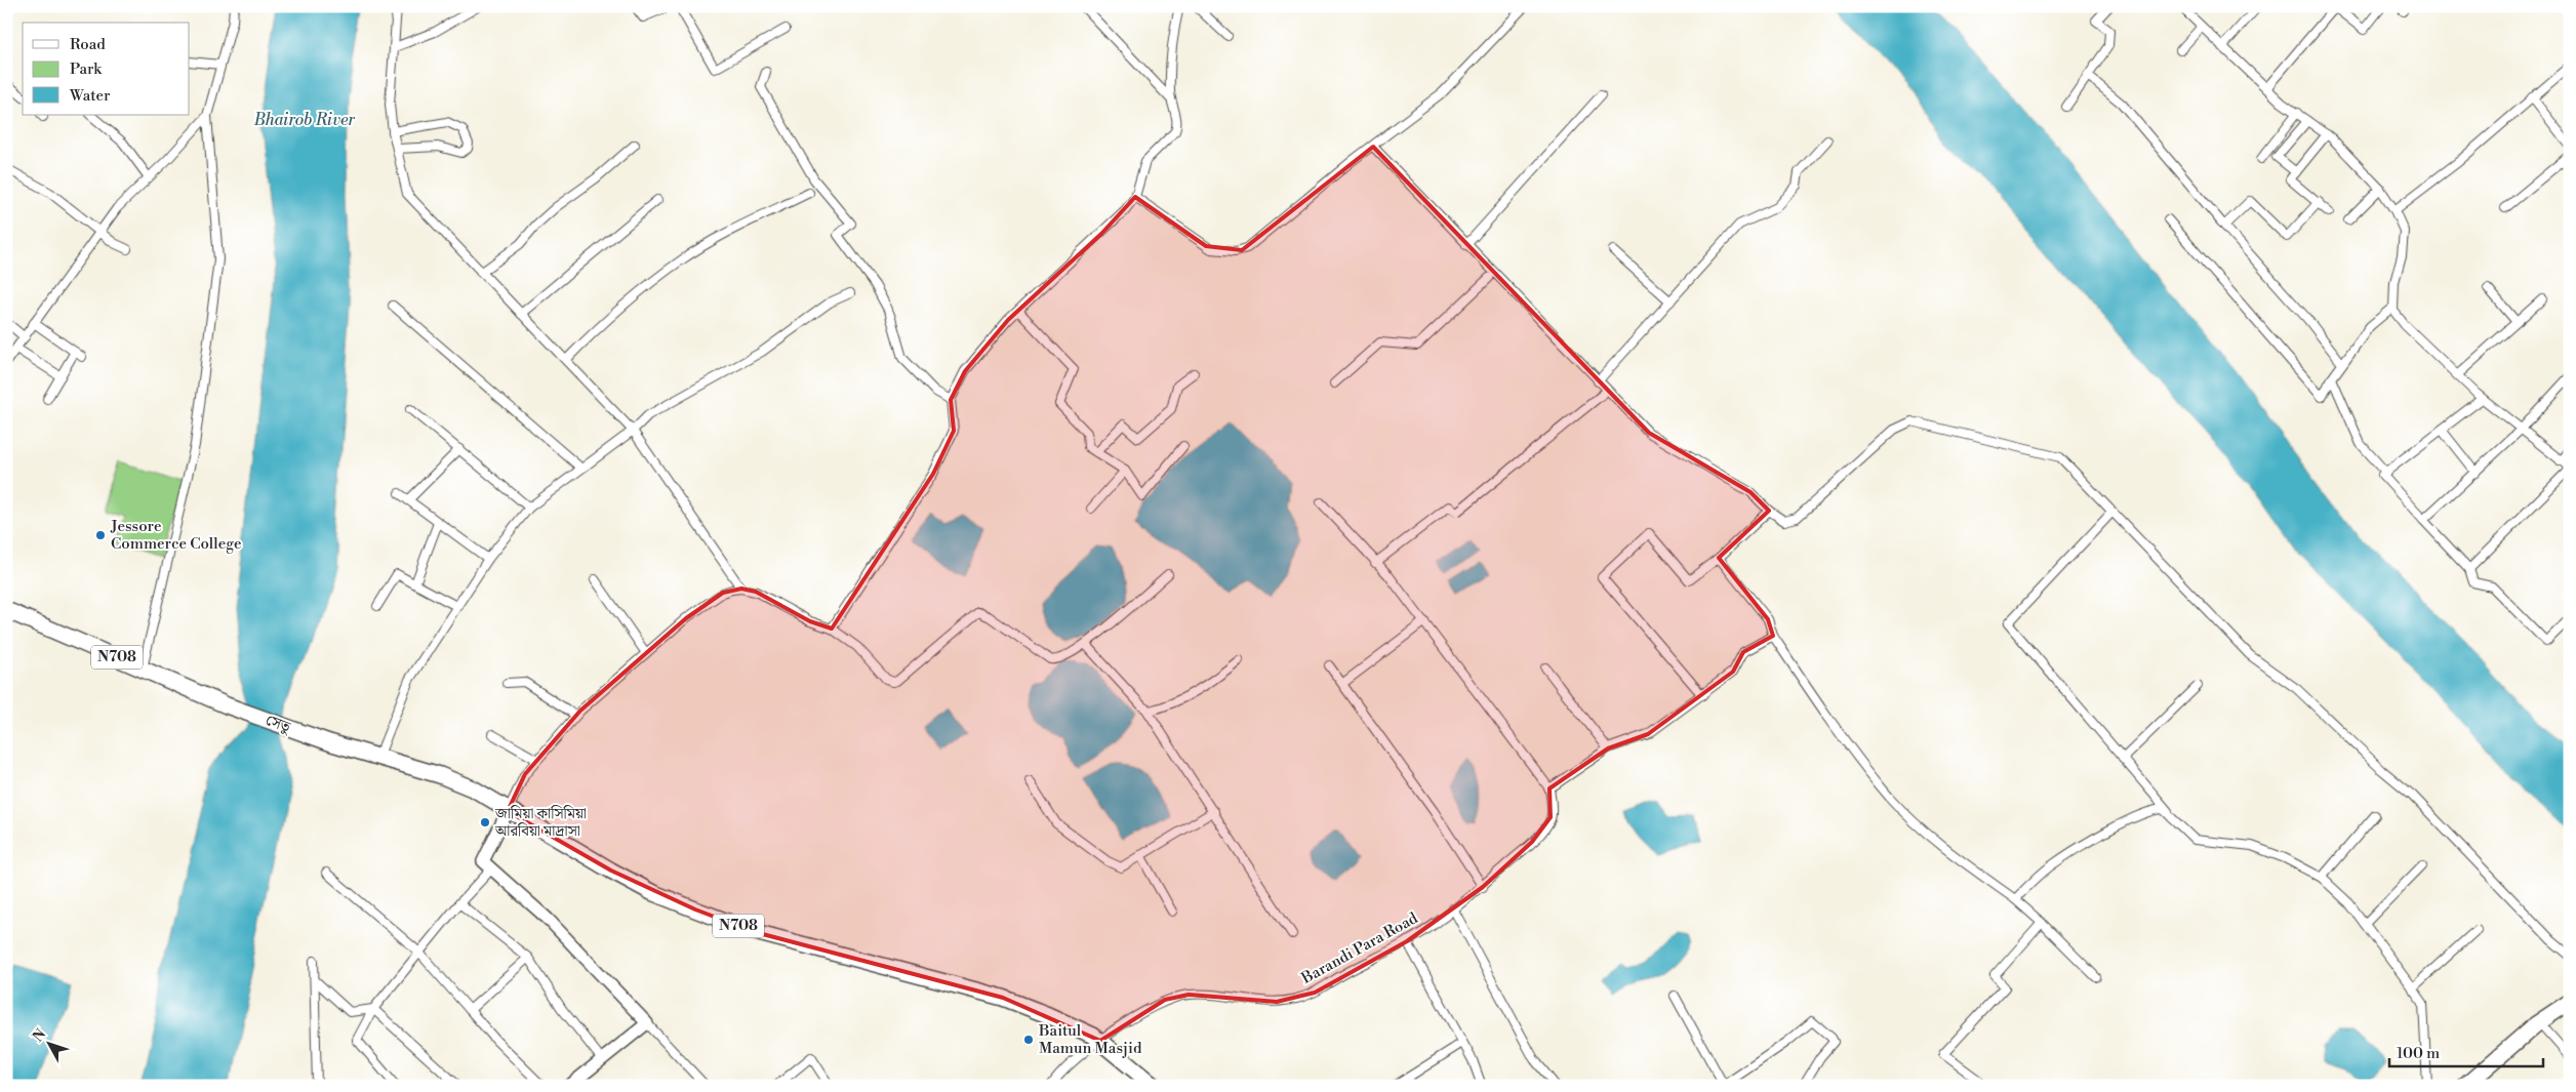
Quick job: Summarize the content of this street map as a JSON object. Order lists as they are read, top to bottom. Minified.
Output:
{"streets":{"highway":["N708","সেতু"],"street":["Barandi Para Road"]},"crossings":[["N708","সেতু"],["N708","Barandi Para Road"]],"water":["Bhairob River"],"places":["Jessore Commerce College","জামিয়া কাসিমিয়া আরবিয়া মাদ্রাসা","Baitul Mamun Masjid"],"legend":["Road","Park","Water"],"scale_bar":"100 m","north":"top left"}
